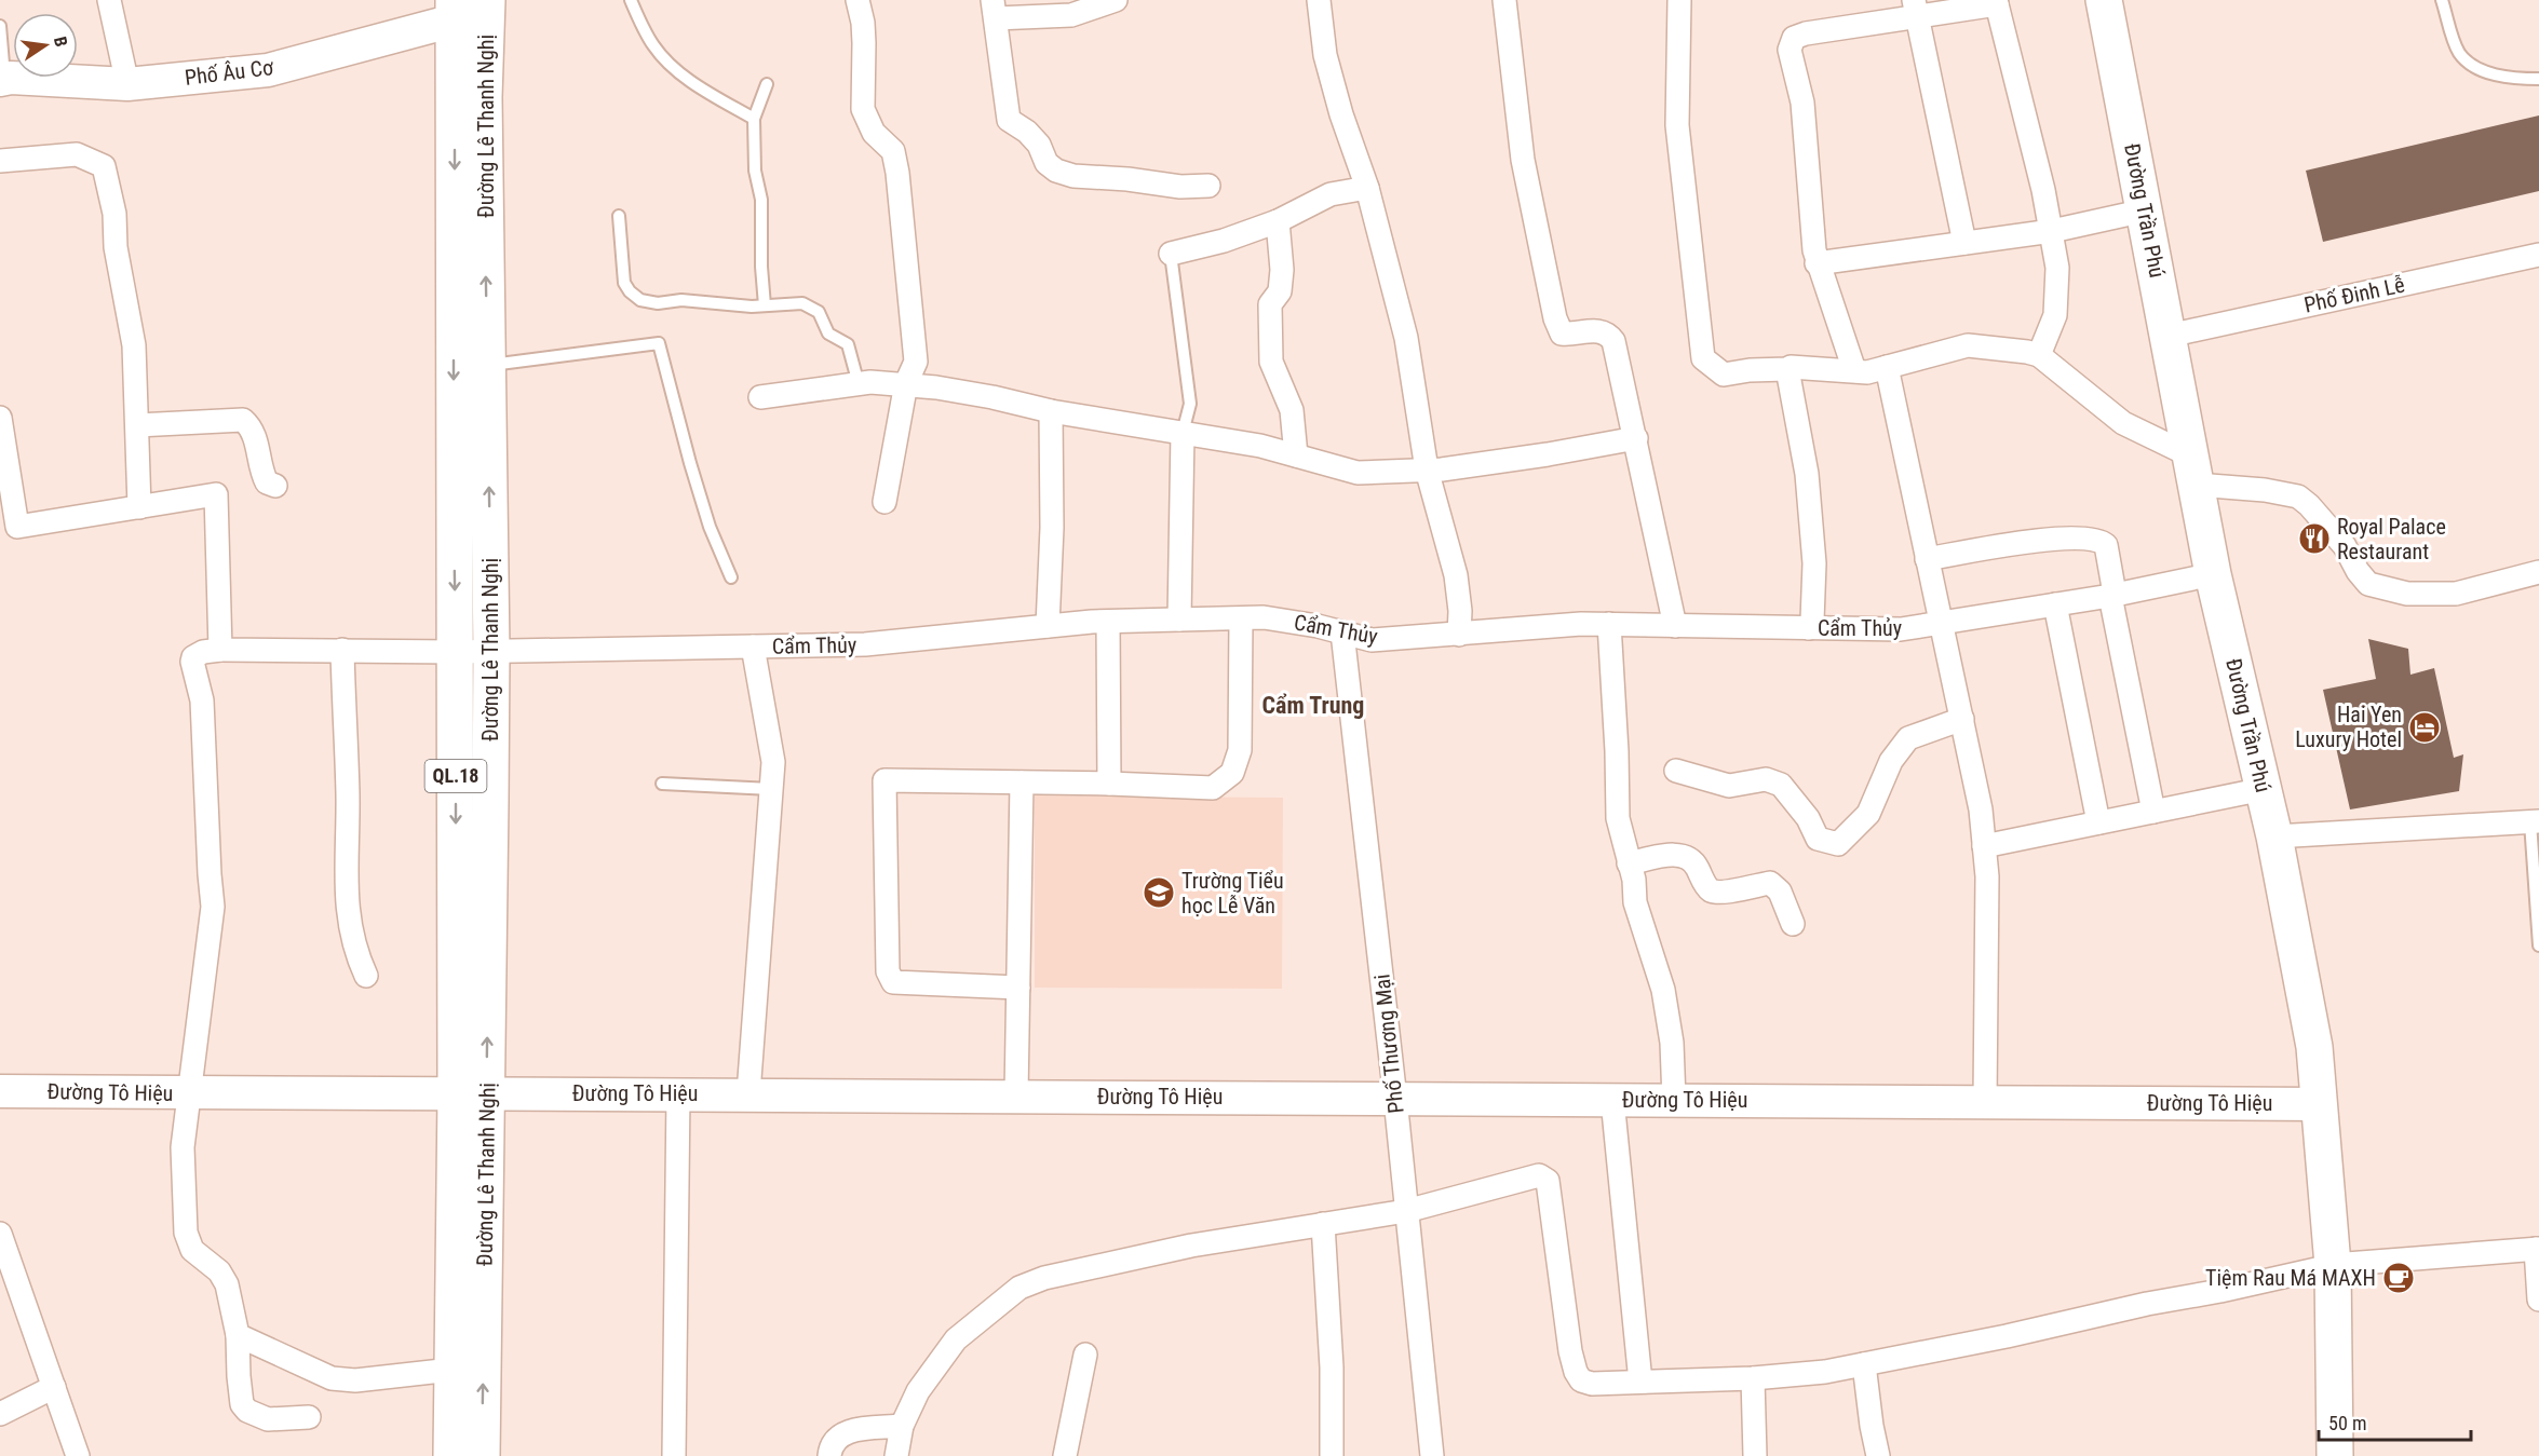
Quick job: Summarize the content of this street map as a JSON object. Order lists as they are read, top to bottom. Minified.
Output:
{"streets":{"main road":["Đường Lê Thanh Nghị","Đường Trần Phú","QL.18"],"street":["Phố Âu Cơ","Phố Đinh Lễ","Cẩm Thủy","Phố Thương Mại","Đường Tô Hiệu"]},"crossings":[["Phố Âu Cơ","Đường Lê Thanh Nghị"],["Đường Lê Thanh Nghị","Cẩm Thủy"],["Đường Lê Thanh Nghị","Đường Tô Hiệu"],["Đường Trần Phú","Phố Đinh Lễ"],["Đường Trần Phú","Cẩm Thủy"],["Đường Trần Phú","Đường Tô Hiệu"],["Cẩm Thủy","Phố Thương Mại"],["Phố Thương Mại","Đường Tô Hiệu"]],"districts":["Cẩm Trung"],"places":{"restaurant":["Royal Palace Restaurant"],"hotel":["Hai Yen Luxury Hotel"],"school or university":["Trường Tiểu học Lễ Văn"],"cafe":["Tiệm Rau Má MAXH"]},"scale_bar":"50 m","north":"right"}
